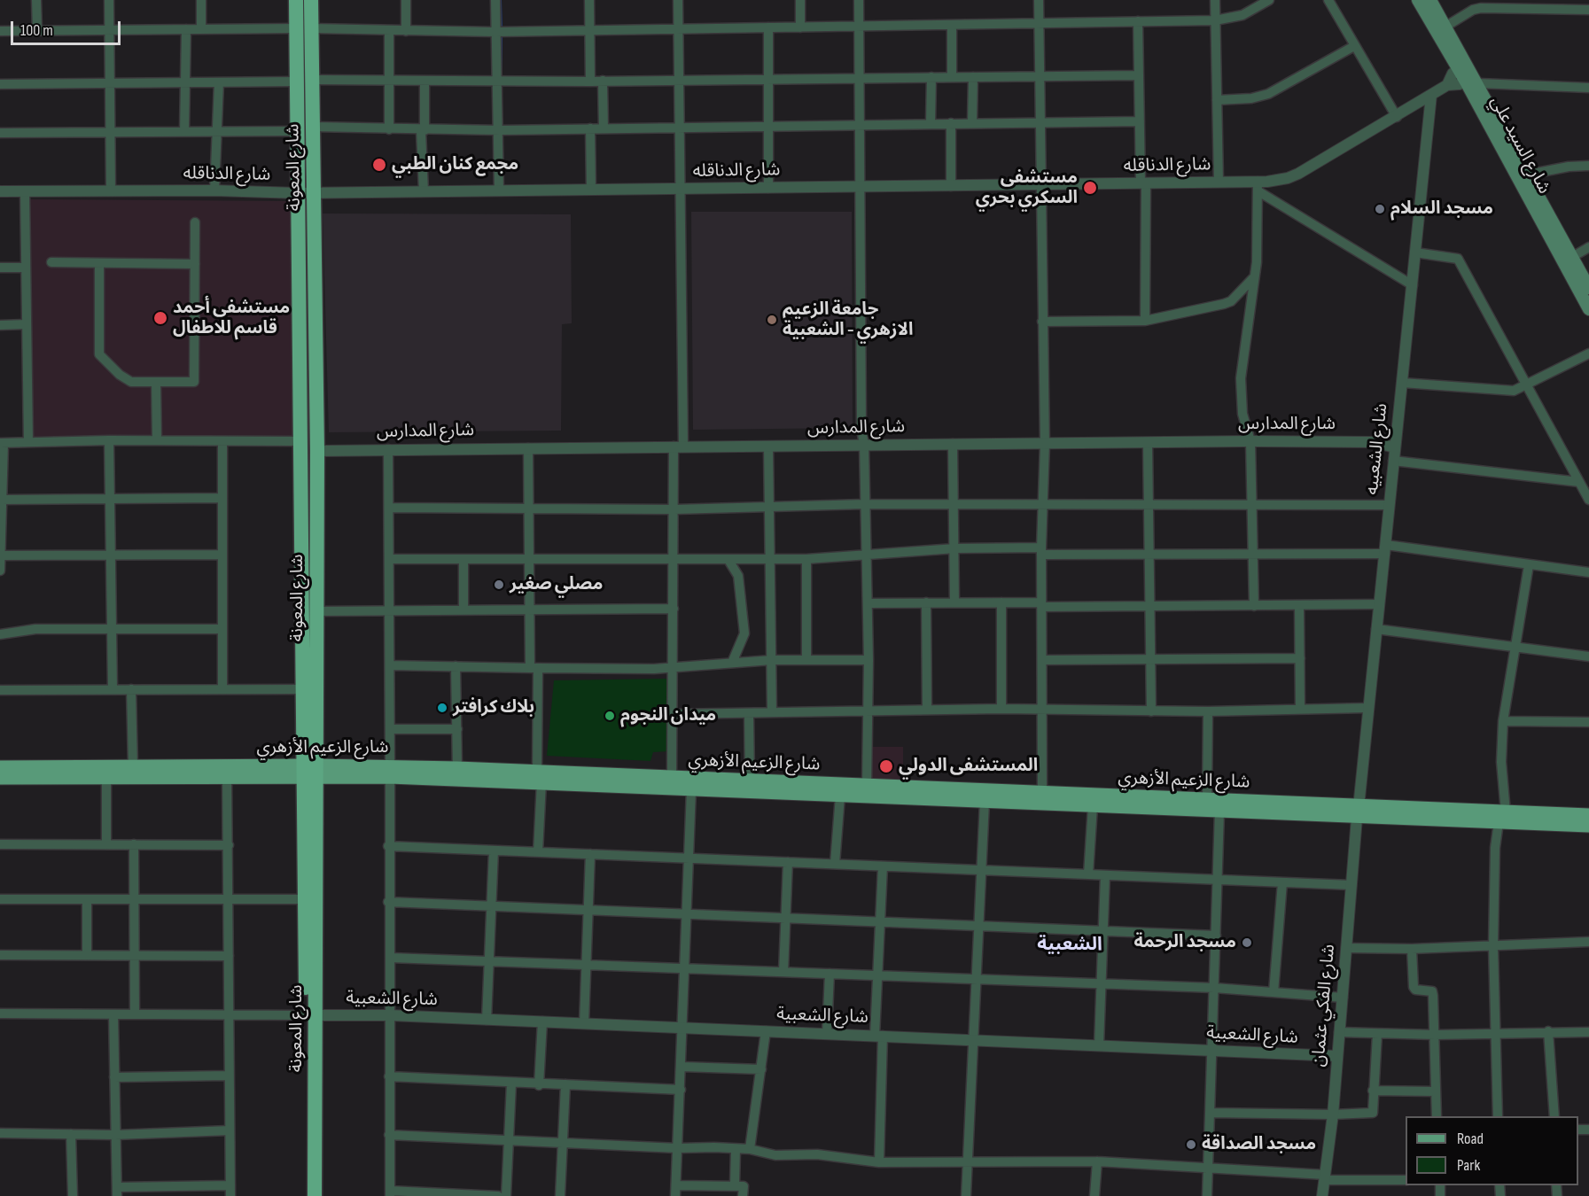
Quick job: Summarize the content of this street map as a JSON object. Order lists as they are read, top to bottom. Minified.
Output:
{"streets":{"highway":["شارع المعونة"],"main road":["شارع السيد علي","شارع الزعيم الأزهري"],"street":["شارع الدناقله","شارع المدارس","شارع الشعبيه","شارع الشعبية","شارع الفكي عثمان"]},"crossings":[["شارع السيد علي","شارع الدناقله"],["شارع الدناقله","شارع المعونة"],["شارع الدناقله","شارع الشعبيه"],["شارع المعونة","شارع المدارس"],["شارع المعونة","شارع الزعيم الأزهري"],["شارع المعونة","شارع الشعبية"],["شارع المدارس","شارع الشعبيه"],["شارع الشعبيه","شارع الزعيم الأزهري"],["شارع الشعبيه","شارع الفكي عثمان"],["شارع الزعيم الأزهري","شارع الفكي عثمان"],["شارع الشعبية","شارع الفكي عثمان"]],"districts":["الشعبية"],"places":["مجمع كنان الطبي","مستشفى السكري بحري","مسجد السلام","مستشفى أحمد قاسم للاطفال","جامعة الزعيم الازهري - الشعبية","مصلي صغير","بلاك كرافتر","ميدان النجوم","المستشفى الدولي","مسجد الرحمة","مسجد الصداقة"],"legend":["Road","Park"],"scale_bar":"100 m"}
